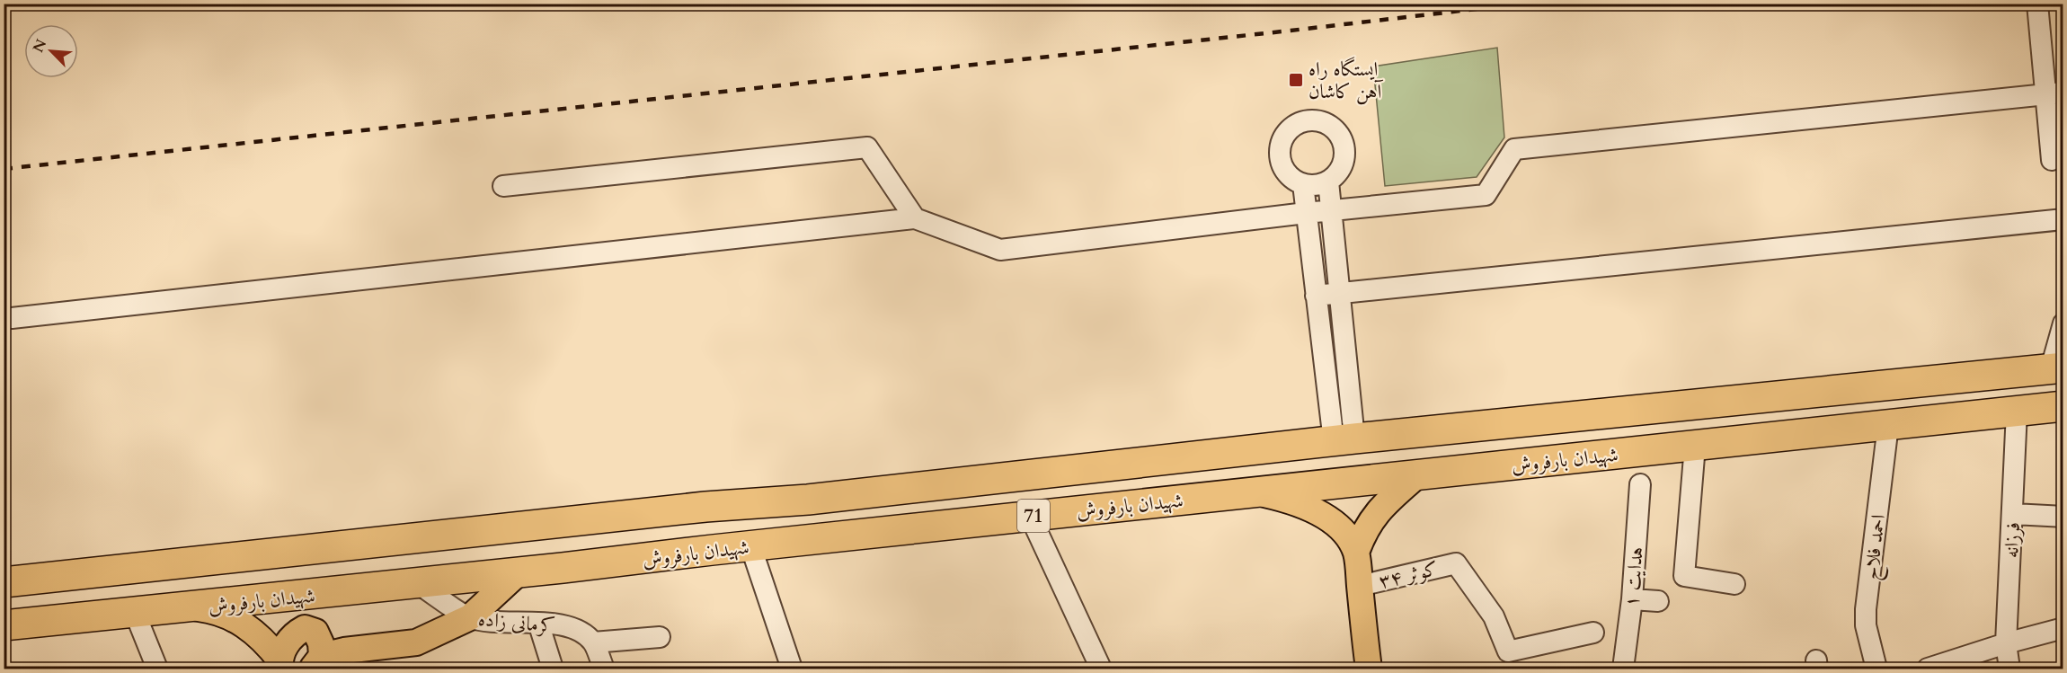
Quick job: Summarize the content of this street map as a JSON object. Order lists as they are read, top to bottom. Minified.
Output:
{"streets":{"highway":["شهیدان بارفروش","71"],"street":["فرزانه","احمد فلاح","کوثر ۳۴","هدایت ۱","کرمانی زاده"]},"crossings":[["شهیدان بارفروش","فرزانه"],["شهیدان بارفروش","احمد فلاح"],["شهیدان بارفروش","کرمانی زاده"]],"places":{"transit":["ایستگاه راه آهن کاشان"]},"north":"top left"}
